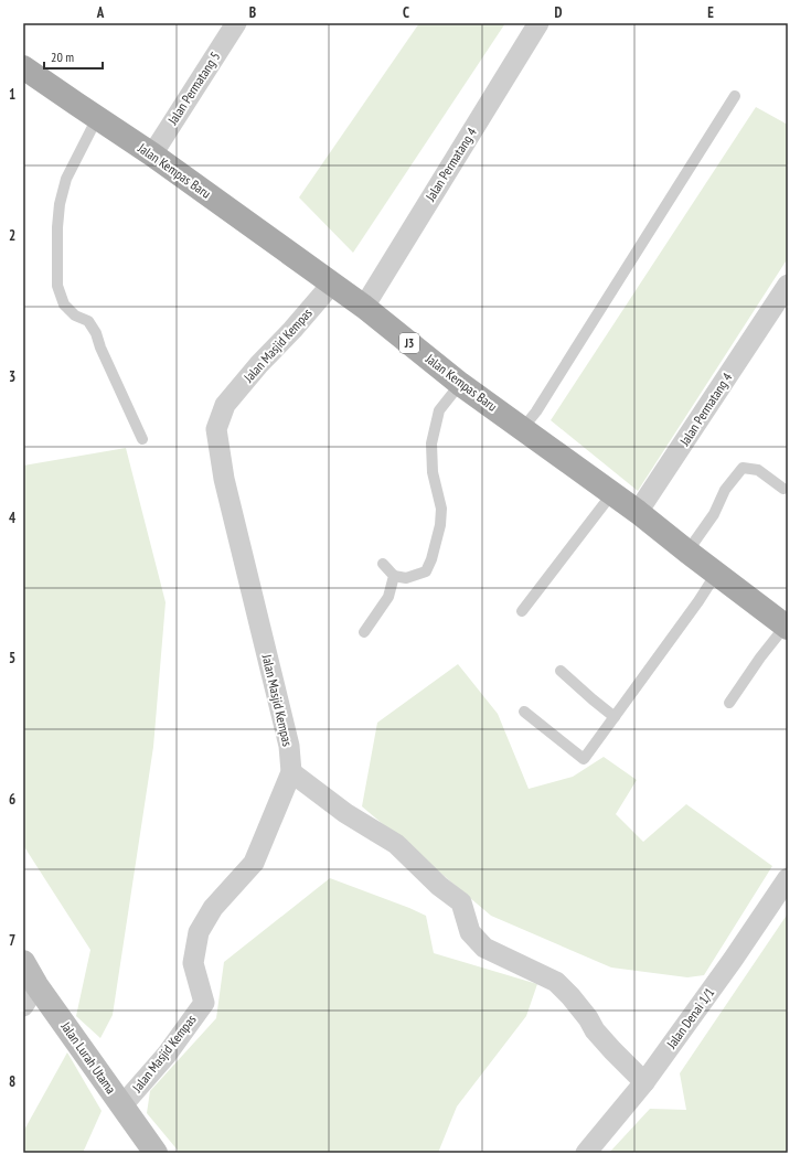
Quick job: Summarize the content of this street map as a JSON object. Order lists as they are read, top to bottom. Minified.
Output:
{"streets":{"main road":["Jalan Kempas Baru","J3"],"street":["Jalan Permatang 5","Jalan Permatang 4","Jalan Masjid Kempas","Jalan Denai 1/1","Jalan Lurah Utama"]},"crossings":[["Jalan Permatang 5","Jalan Kempas Baru"],["Jalan Permatang 4","Jalan Kempas Baru"],["Jalan Kempas Baru","Jalan Masjid Kempas"],["Jalan Masjid Kempas","Jalan Lurah Utama"]],"scale_bar":"20 m","grid":{"columns":["A","B","C","D","E"],"rows":["1","2","3","4","5","6","7","8"]}}
